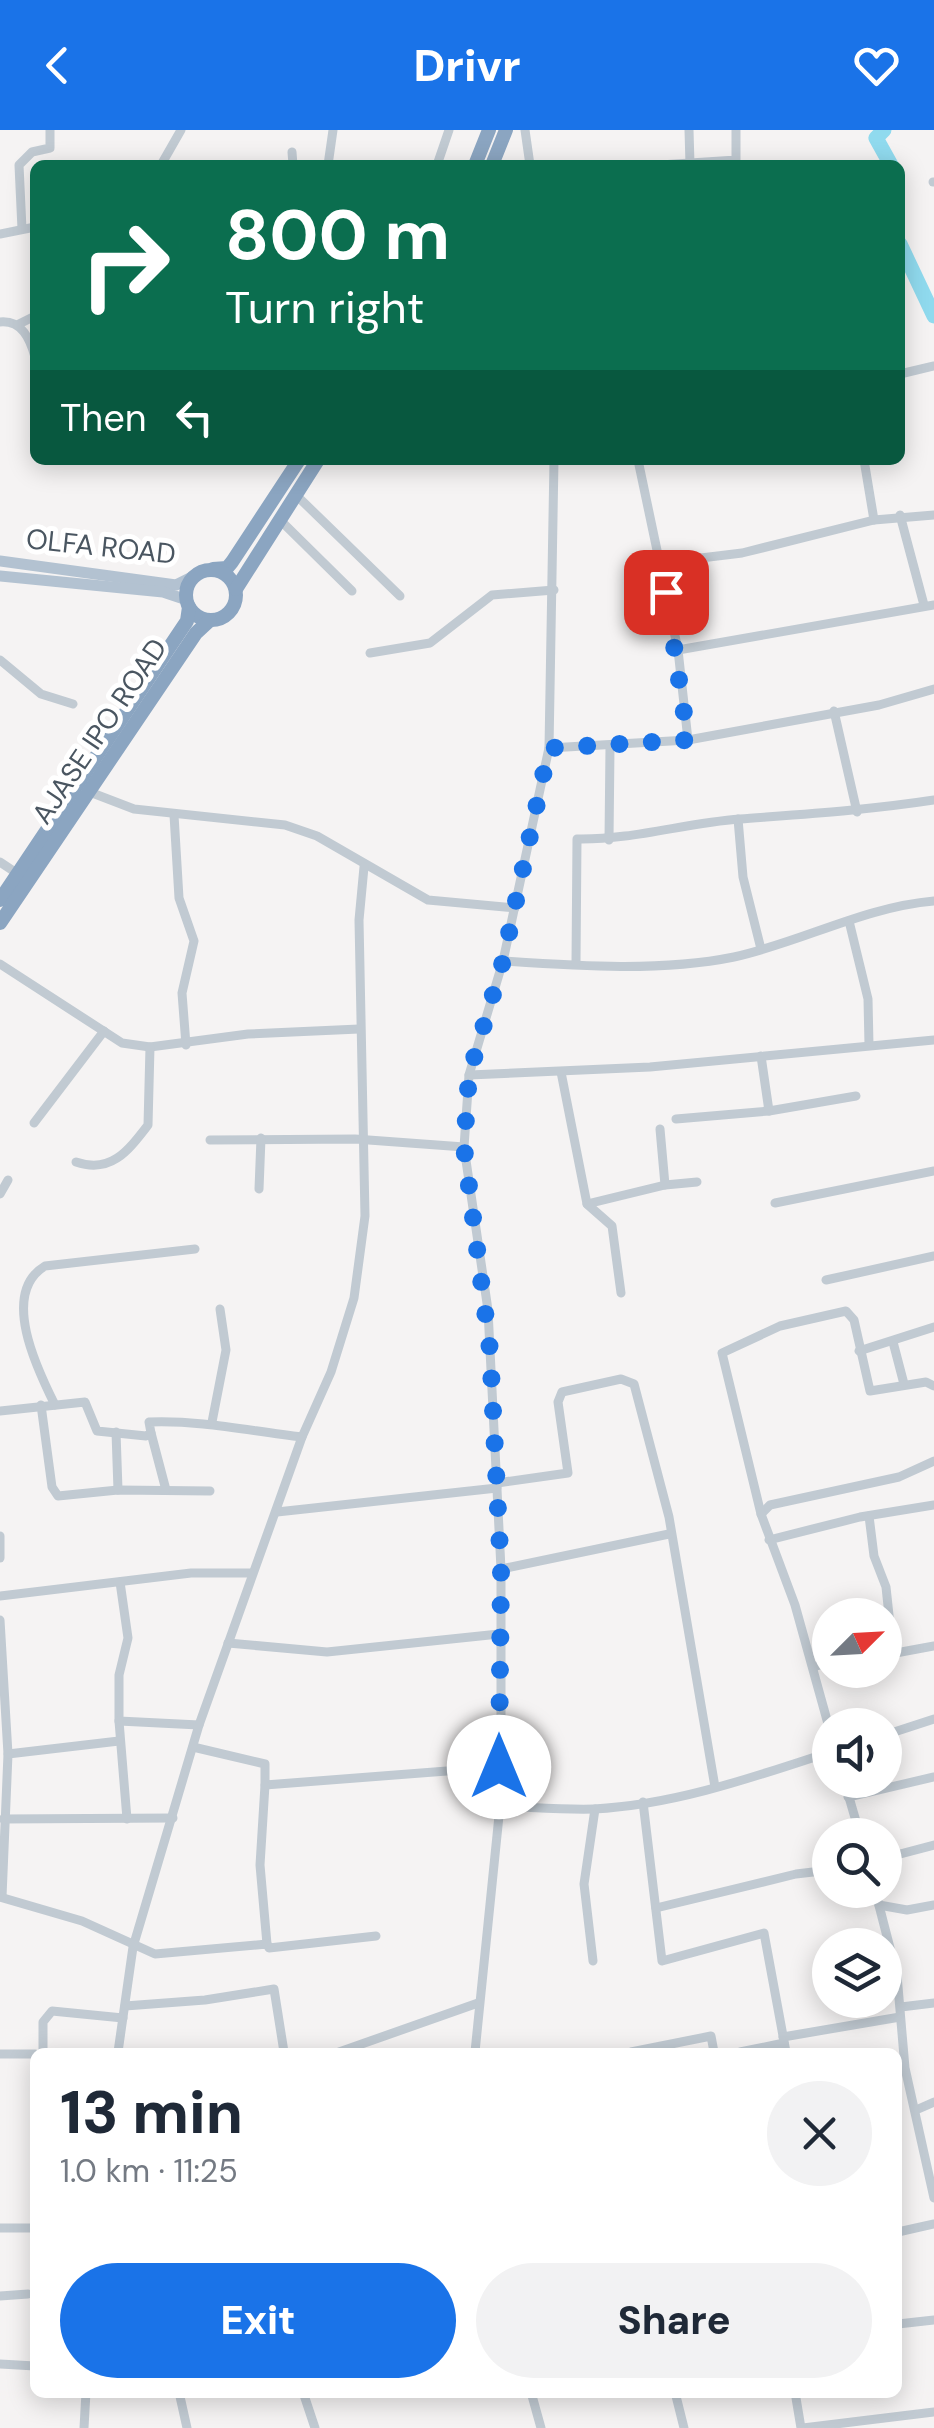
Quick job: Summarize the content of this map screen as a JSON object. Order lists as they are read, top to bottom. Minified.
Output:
{"streets":{"highway":["AJASE IPO ROAD"],"main road":["OLFA ROAD"]},"crossings":[["OLFA ROAD","AJASE IPO ROAD"]],"north":"top right","page":{"header":"Drivr","turn":["800 m","Turn right"],"then":"Then","heading":["13 min","1.0 km · 11:25"],"buttons":["Exit","Share"]}}
